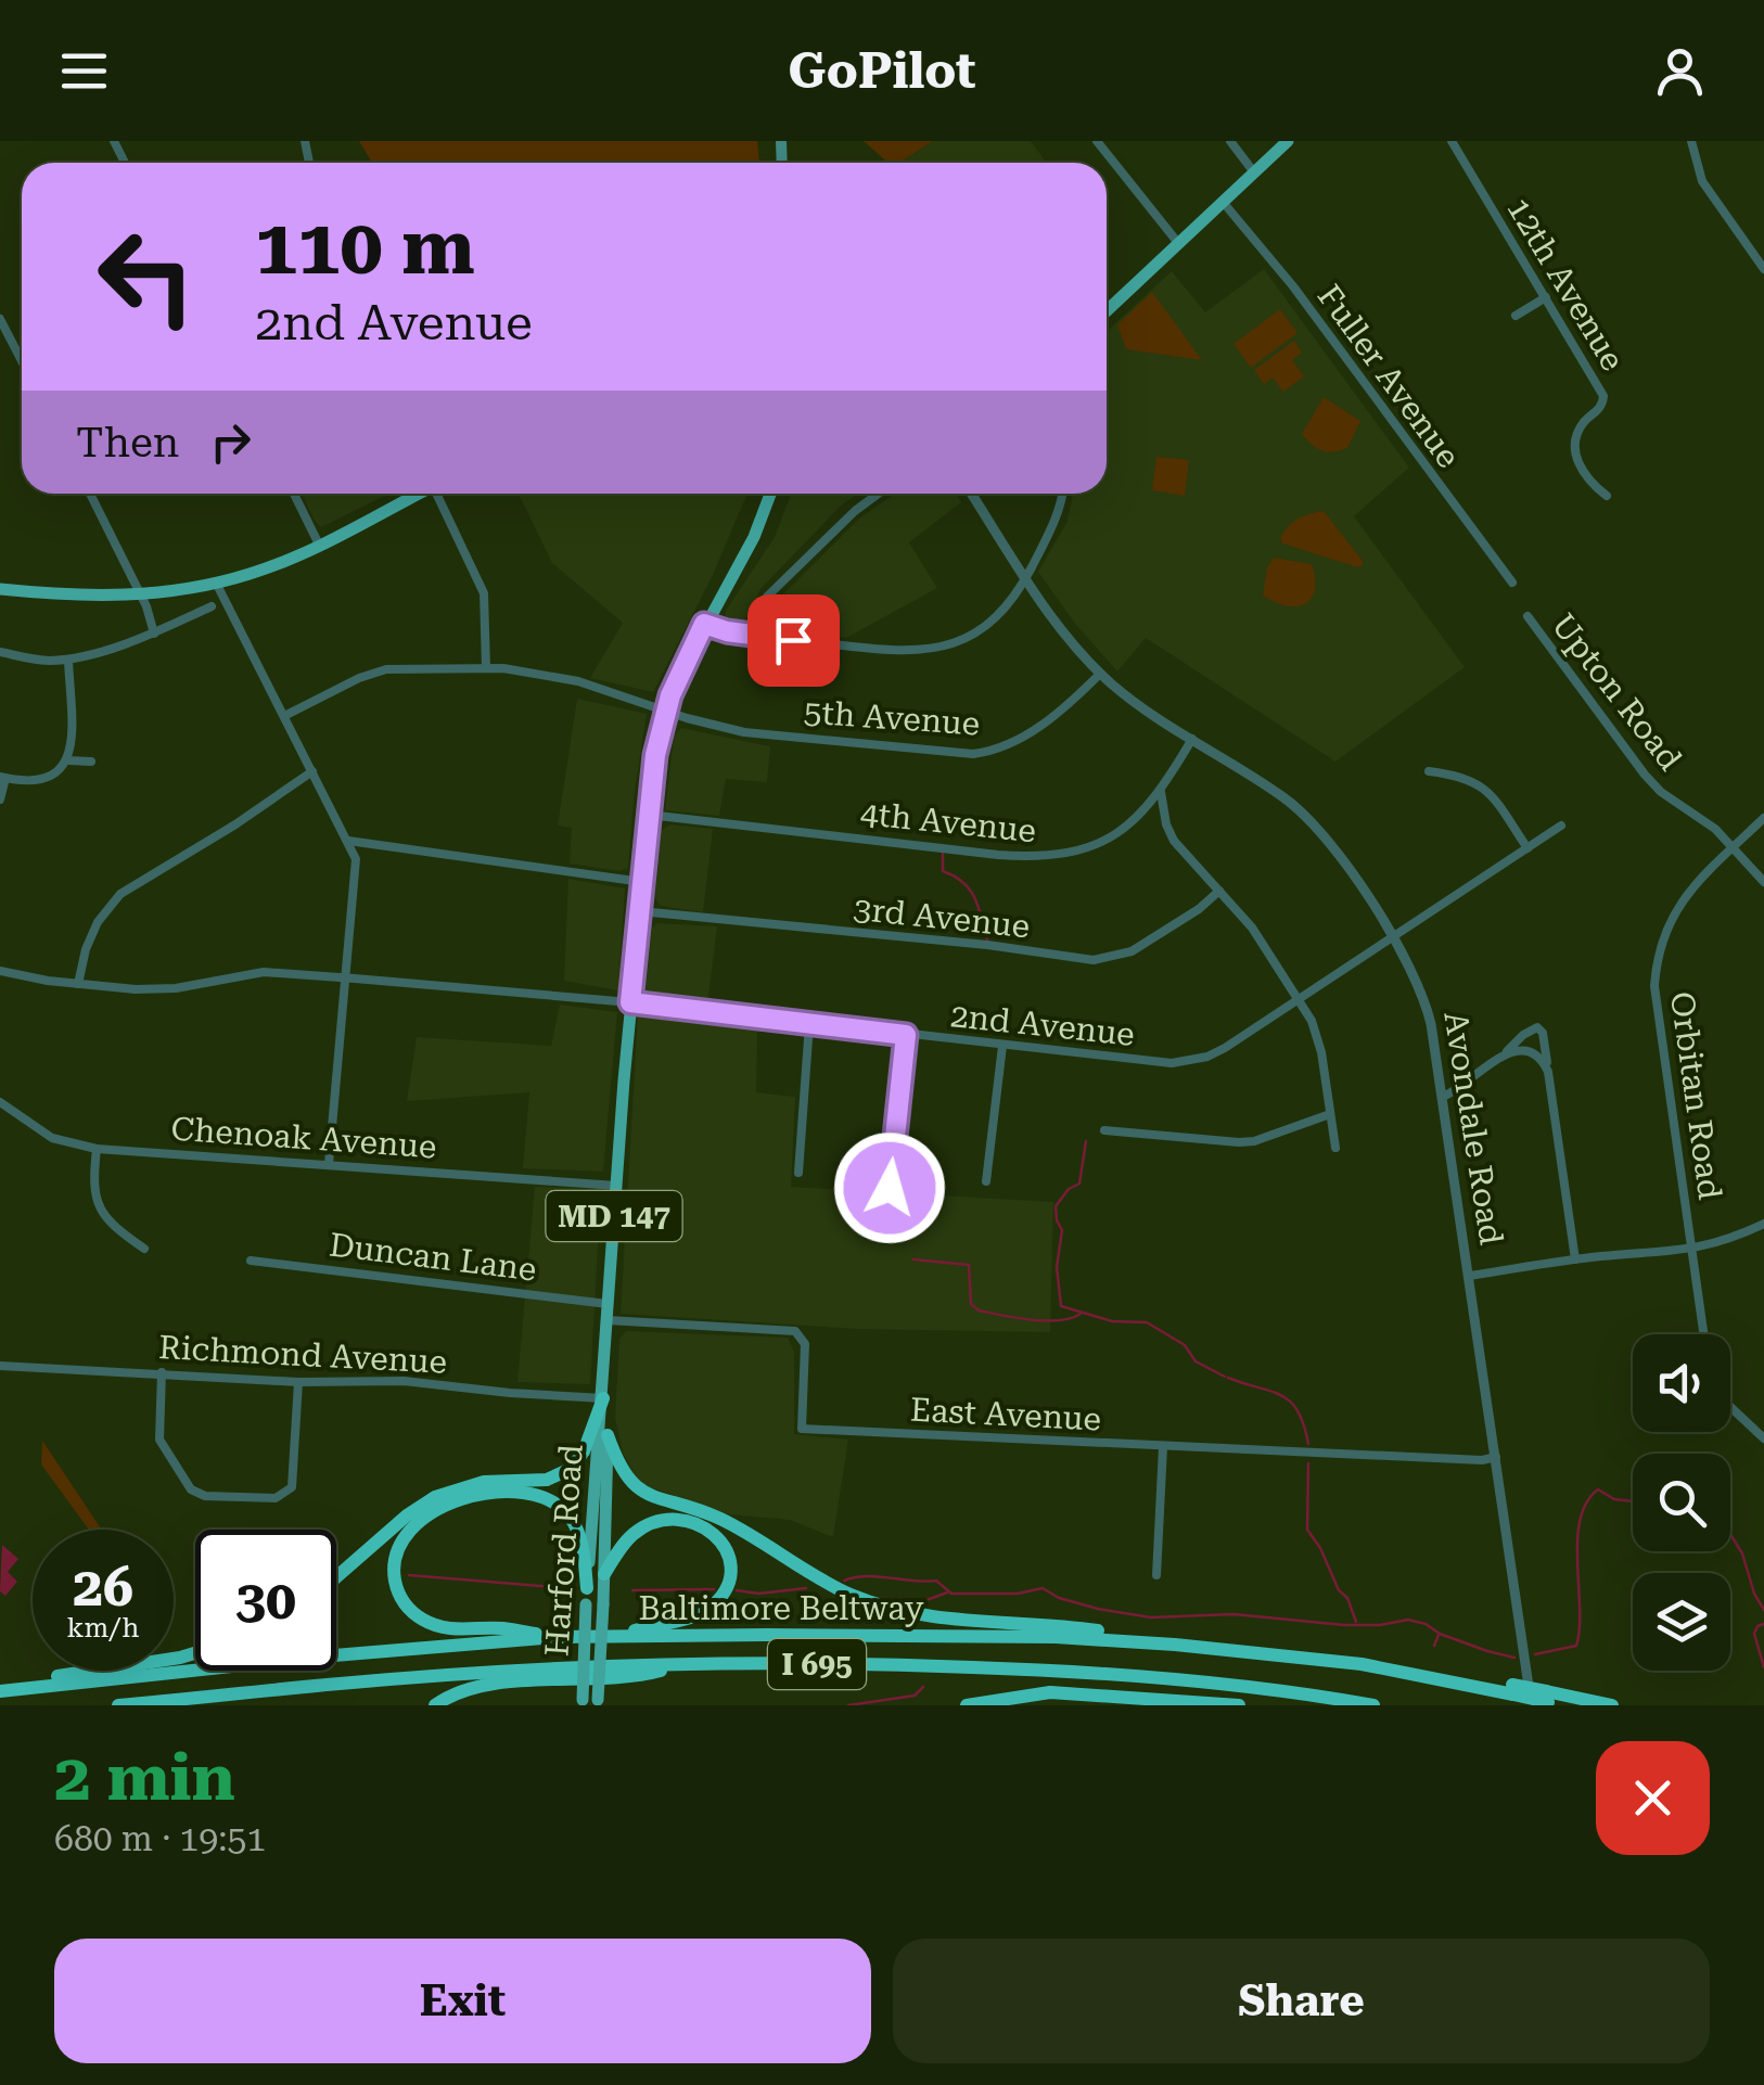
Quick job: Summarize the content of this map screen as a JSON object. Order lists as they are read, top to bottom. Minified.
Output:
{"streets":{"highway":["Baltimore Beltway","I 695"],"main road":["MD 147","Harford Road"],"street":["12th Avenue","Fuller Avenue","Upton Road","5th Avenue","4th Avenue","3rd Avenue","2nd Avenue","Orbitan Road","Avondale Road","Chenoak Avenue","Duncan Lane","Richmond Avenue","East Avenue"]},"crossings":[["Upton Road","Orbitan Road"],["5th Avenue","Avondale Road"],["5th Avenue","MD 147"],["4th Avenue","Avondale Road"],["4th Avenue","MD 147"],["3rd Avenue","MD 147"],["2nd Avenue","Avondale Road"],["2nd Avenue","MD 147"],["2nd Avenue","Harford Road"],["Avondale Road","East Avenue"],["Chenoak Avenue","Harford Road"],["MD 147","Harford Road"],["Duncan Lane","Harford Road"],["Richmond Avenue","Harford Road"],["East Avenue","Harford Road"]],"page":{"header":"GoPilot","turn":["110 m","2nd Avenue"],"then":"Then","speed":"26 km/h","limit":"30","heading":["2 min","680 m · 19:51"],"buttons":["Exit","Share"]}}
